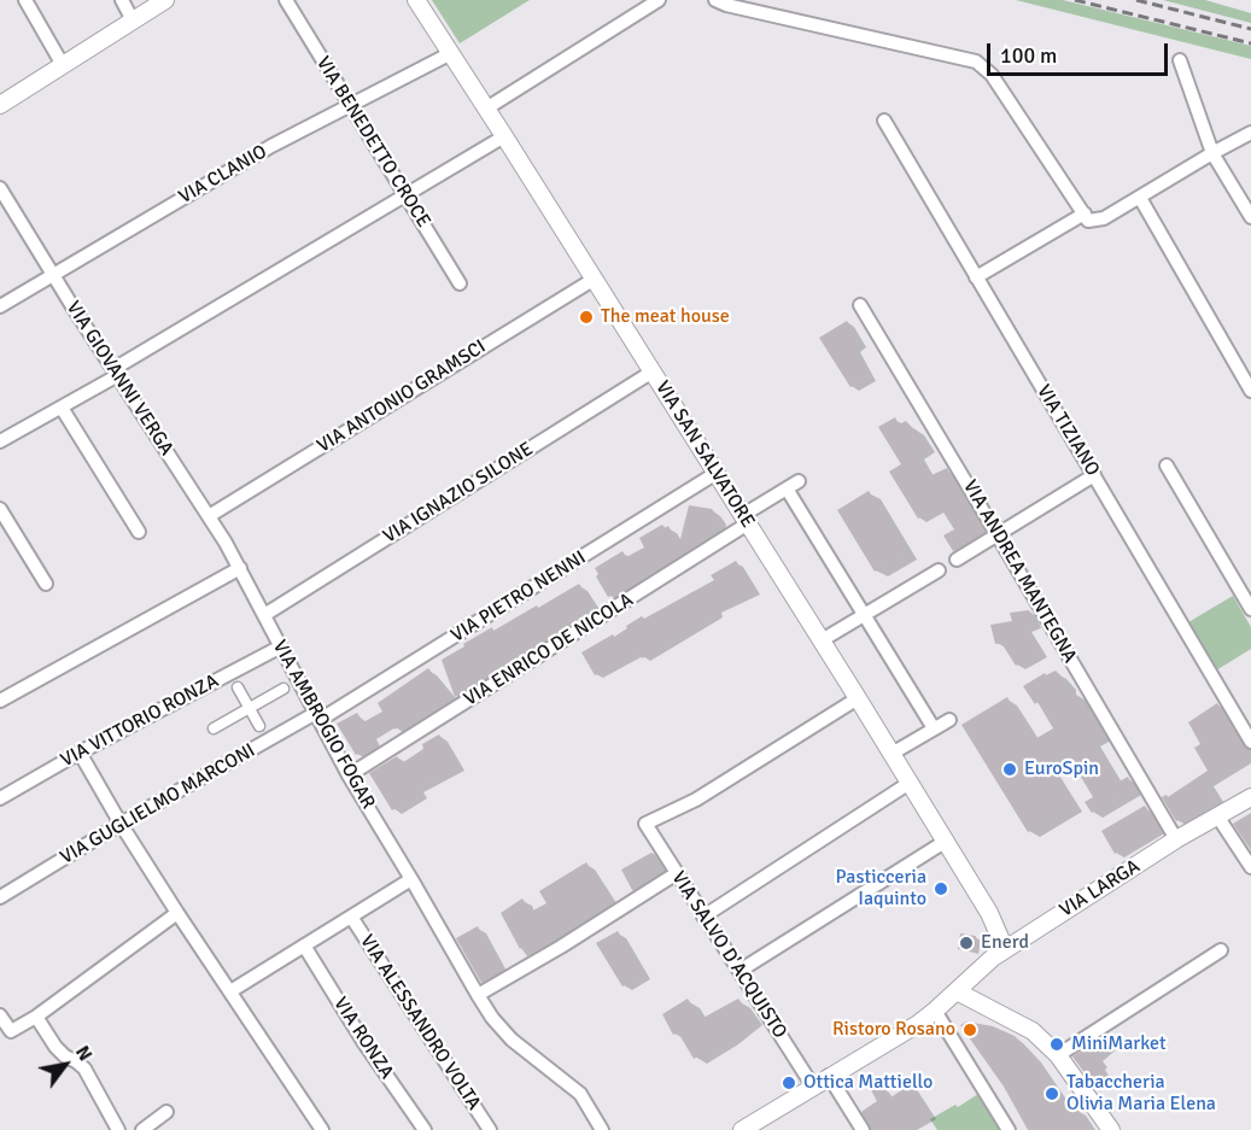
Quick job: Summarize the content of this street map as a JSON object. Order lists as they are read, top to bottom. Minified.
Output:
{"streets":{"street":["VIA BENEDETTO CROCE","VIA CLANIO","VIA GIOVANNI VERGA","VIA ANTONIO GRAMSCI","VIA TIZIANO","VIA SAN SALVATORE","VIA IGNAZIO SILONE","VIA ANDREA MANTEGNA","VIA PIETRO NENNI","VIA ENRICO DE NICOLA","VIA VITTORIO RONZA","VIA AMBROGIO FOGAR","VIA GUGLIELMO MARCONI","VIA LARGA","VIA SALVO D'ACQUISTO","VIA ALESSANDRO VOLTA","VIA RONZA"]},"crossings":[["VIA BENEDETTO CROCE","VIA CLANIO"],["VIA CLANIO","VIA GIOVANNI VERGA"],["VIA CLANIO","VIA SAN SALVATORE"],["VIA GIOVANNI VERGA","VIA ANTONIO GRAMSCI"],["VIA GIOVANNI VERGA","VIA AMBROGIO FOGAR"],["VIA ANTONIO GRAMSCI","VIA SAN SALVATORE"],["VIA SAN SALVATORE","VIA IGNAZIO SILONE"],["VIA SAN SALVATORE","VIA PIETRO NENNI"],["VIA SAN SALVATORE","VIA ENRICO DE NICOLA"],["VIA SAN SALVATORE","VIA LARGA"],["VIA SAN SALVATORE","VIA SALVO D'ACQUISTO"],["VIA IGNAZIO SILONE","VIA AMBROGIO FOGAR"],["VIA ANDREA MANTEGNA","VIA LARGA"],["VIA PIETRO NENNI","VIA AMBROGIO FOGAR"],["VIA PIETRO NENNI","VIA GUGLIELMO MARCONI"],["VIA ENRICO DE NICOLA","VIA AMBROGIO FOGAR"],["VIA VITTORIO RONZA","VIA AMBROGIO FOGAR"],["VIA AMBROGIO FOGAR","VIA GUGLIELMO MARCONI"],["VIA LARGA","VIA SALVO D'ACQUISTO"]],"places":["The meat house","EuroSpin","Pasticceria Iaquinto","Enerd","Ristoro Rosano","MiniMarket","Ottica Mattiello","Tabaccheria Olivia Maria Elena"],"scale_bar":"100 m","north":"top right"}
